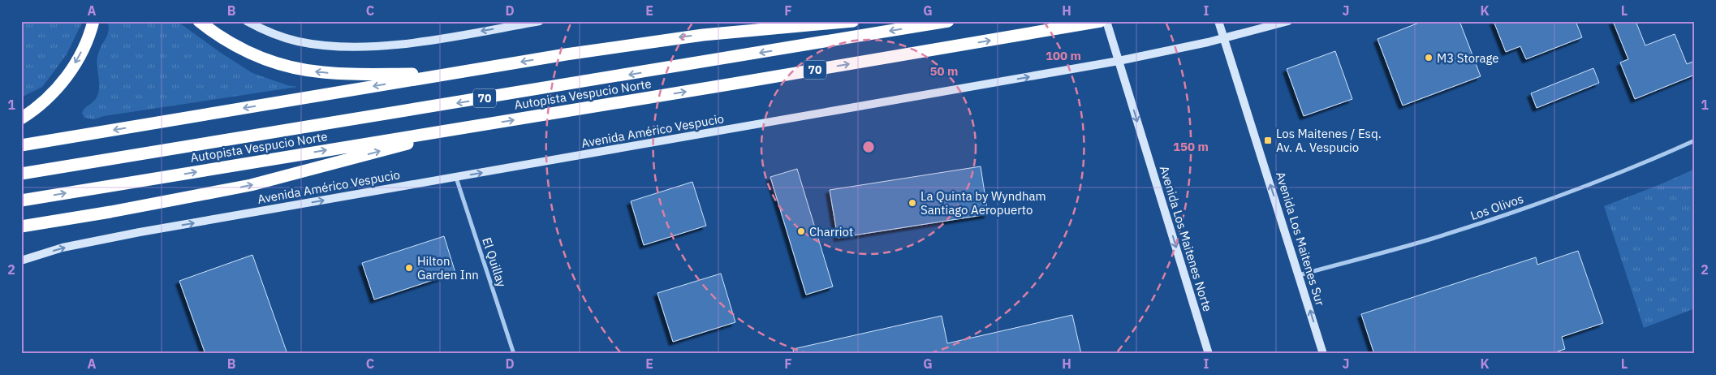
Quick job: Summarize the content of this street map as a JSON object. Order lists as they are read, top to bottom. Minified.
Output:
{"streets":{"highway":["70","Autopista Vespucio Norte"],"street":["Avenida Américo Vespucio","Los Olivos","Avenida Los Maitenes Norte","Avenida Los Maitenes Sur","El Quillay"]},"crossings":[["Avenida Américo Vespucio","Avenida Los Maitenes Norte"],["Avenida Américo Vespucio","Avenida Los Maitenes Sur"],["Avenida Américo Vespucio","El Quillay"],["Los Olivos","Avenida Los Maitenes Sur"]],"one_way":["Avenida Américo Vespucio","Avenida Los Maitenes Norte","Avenida Los Maitenes Sur"],"places":{"other":["M3 Storage","La Quinta by Wyndham Santiago Aeropuerto","Charriot","Hilton Garden Inn"],"transit":["Los Maitenes / Esq. Av. A. Vespucio"]},"grid":{"columns":["A","B","C","D","E","F","G","H","I","J","K","L"],"rows":["1","2"]},"rings":["100 m","50 m","150 m"]}
